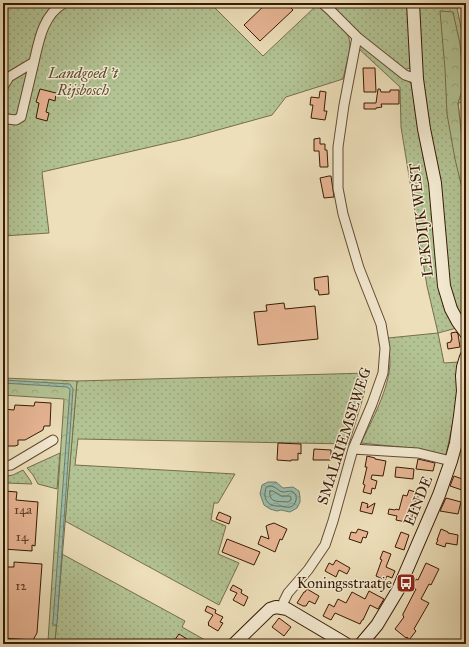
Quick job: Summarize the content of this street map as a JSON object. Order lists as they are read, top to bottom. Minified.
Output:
{"streets":{"street":["LEKDIJK WEST","SMALRIEMSEWEG","EINDE"]},"parks":["Landgoed 't Rijsbosch"],"places":{"bus stop":["Koningsstraatje"]},"house_numbers":["14a","14","12"]}
